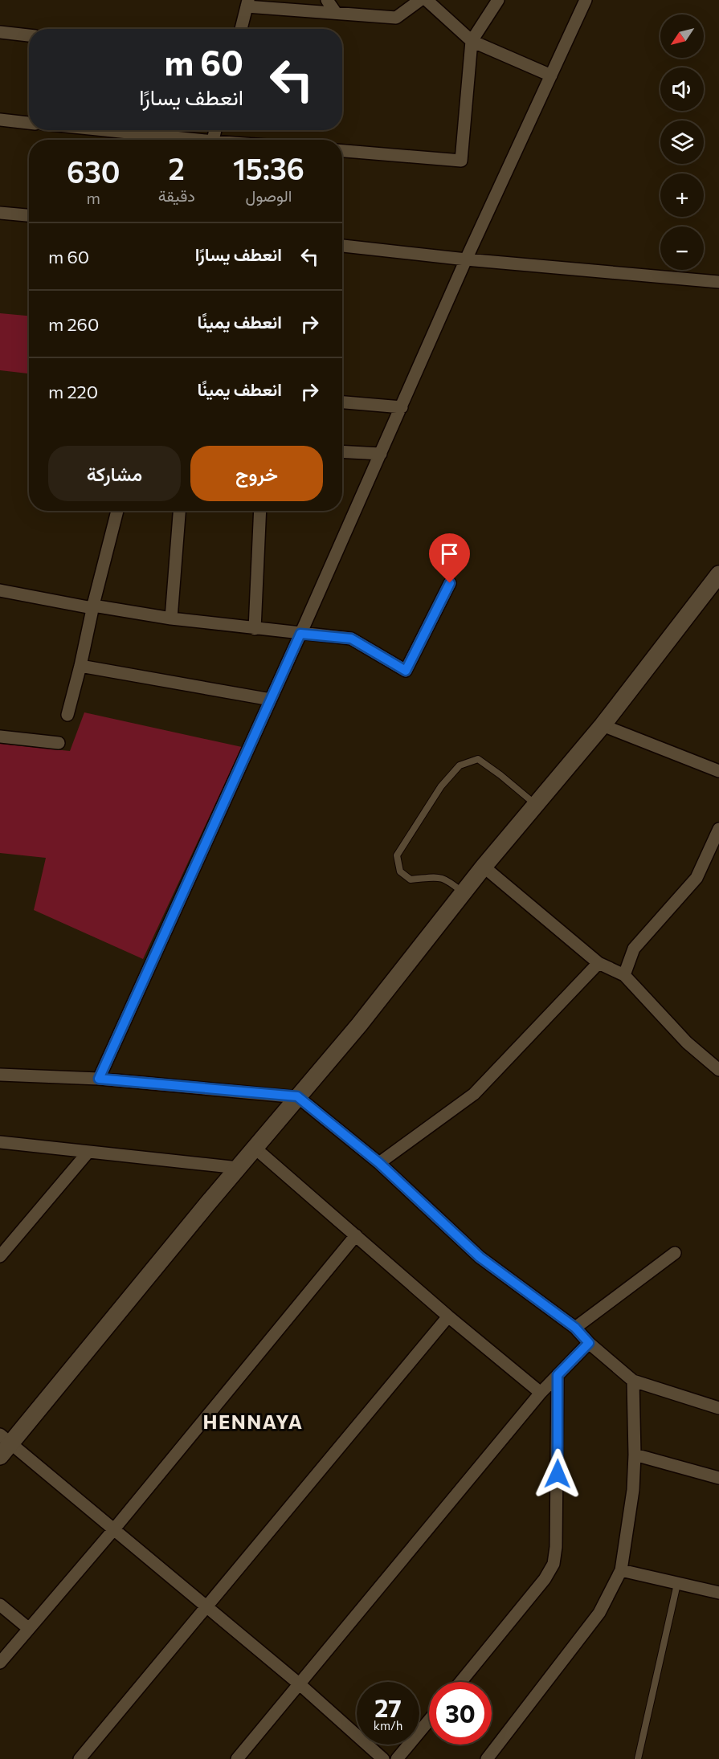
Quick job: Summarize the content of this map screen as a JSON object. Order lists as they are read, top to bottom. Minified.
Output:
{"districts":["HENNAYA"],"north":"bottom left","page":{"map_buttons":["+","−"],"turn":["60 m","انعطف يسارًا"],"eta":["15:36","الوصول","2","دقيقة","630","m"],"list":[{"name":"انعطف يسارًا","value":"60 m"},{"name":"انعطف يمينًا","value":"260 m"},{"name":"انعطف يمينًا","value":"220 m"}],"buttons":["خروج","مشاركة"],"speed":"27 km/h","limit":"30"}}
